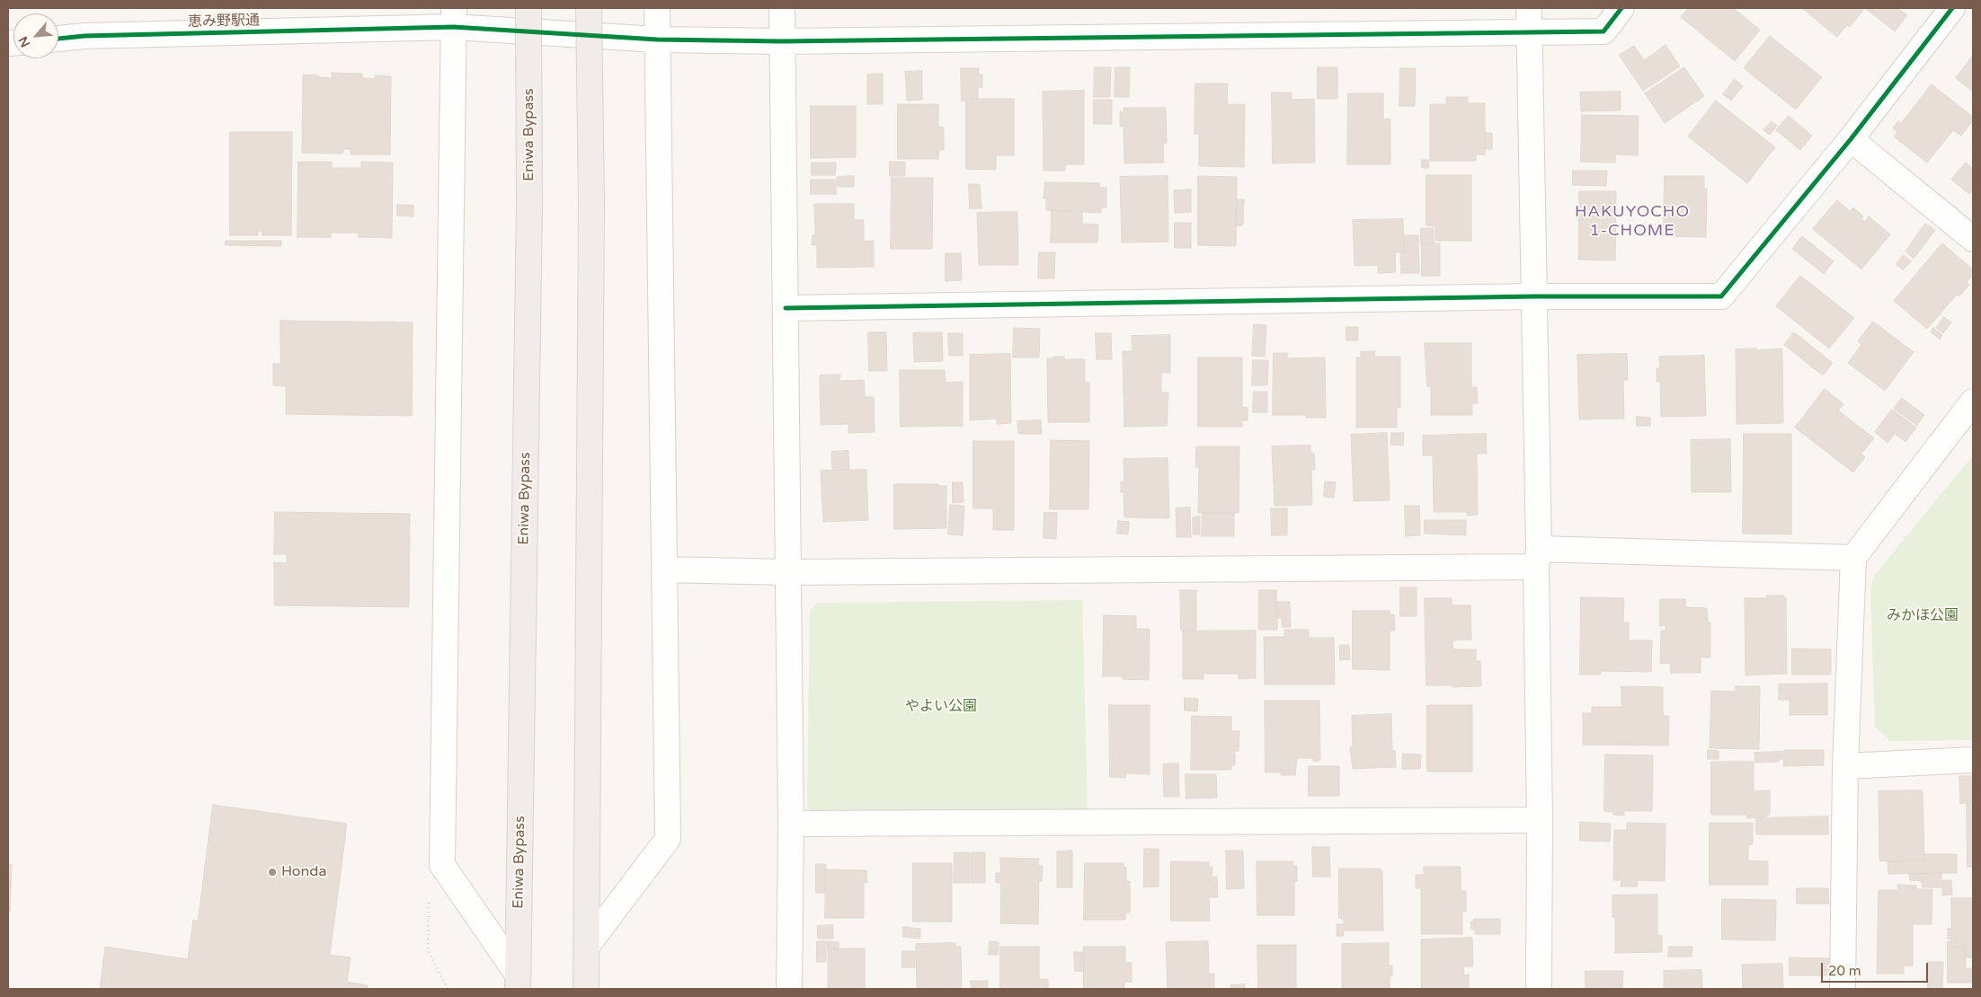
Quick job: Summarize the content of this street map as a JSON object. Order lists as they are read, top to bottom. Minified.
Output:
{"streets":{"highway":["Eniwa Bypass"],"street":["恵み野駅通"]},"districts":["HAKUYOCHO 1-CHOME"],"parks":["みかほ公園","やよい公園"],"places":["Honda"],"scale_bar":"20 m","north":"bottom left"}
